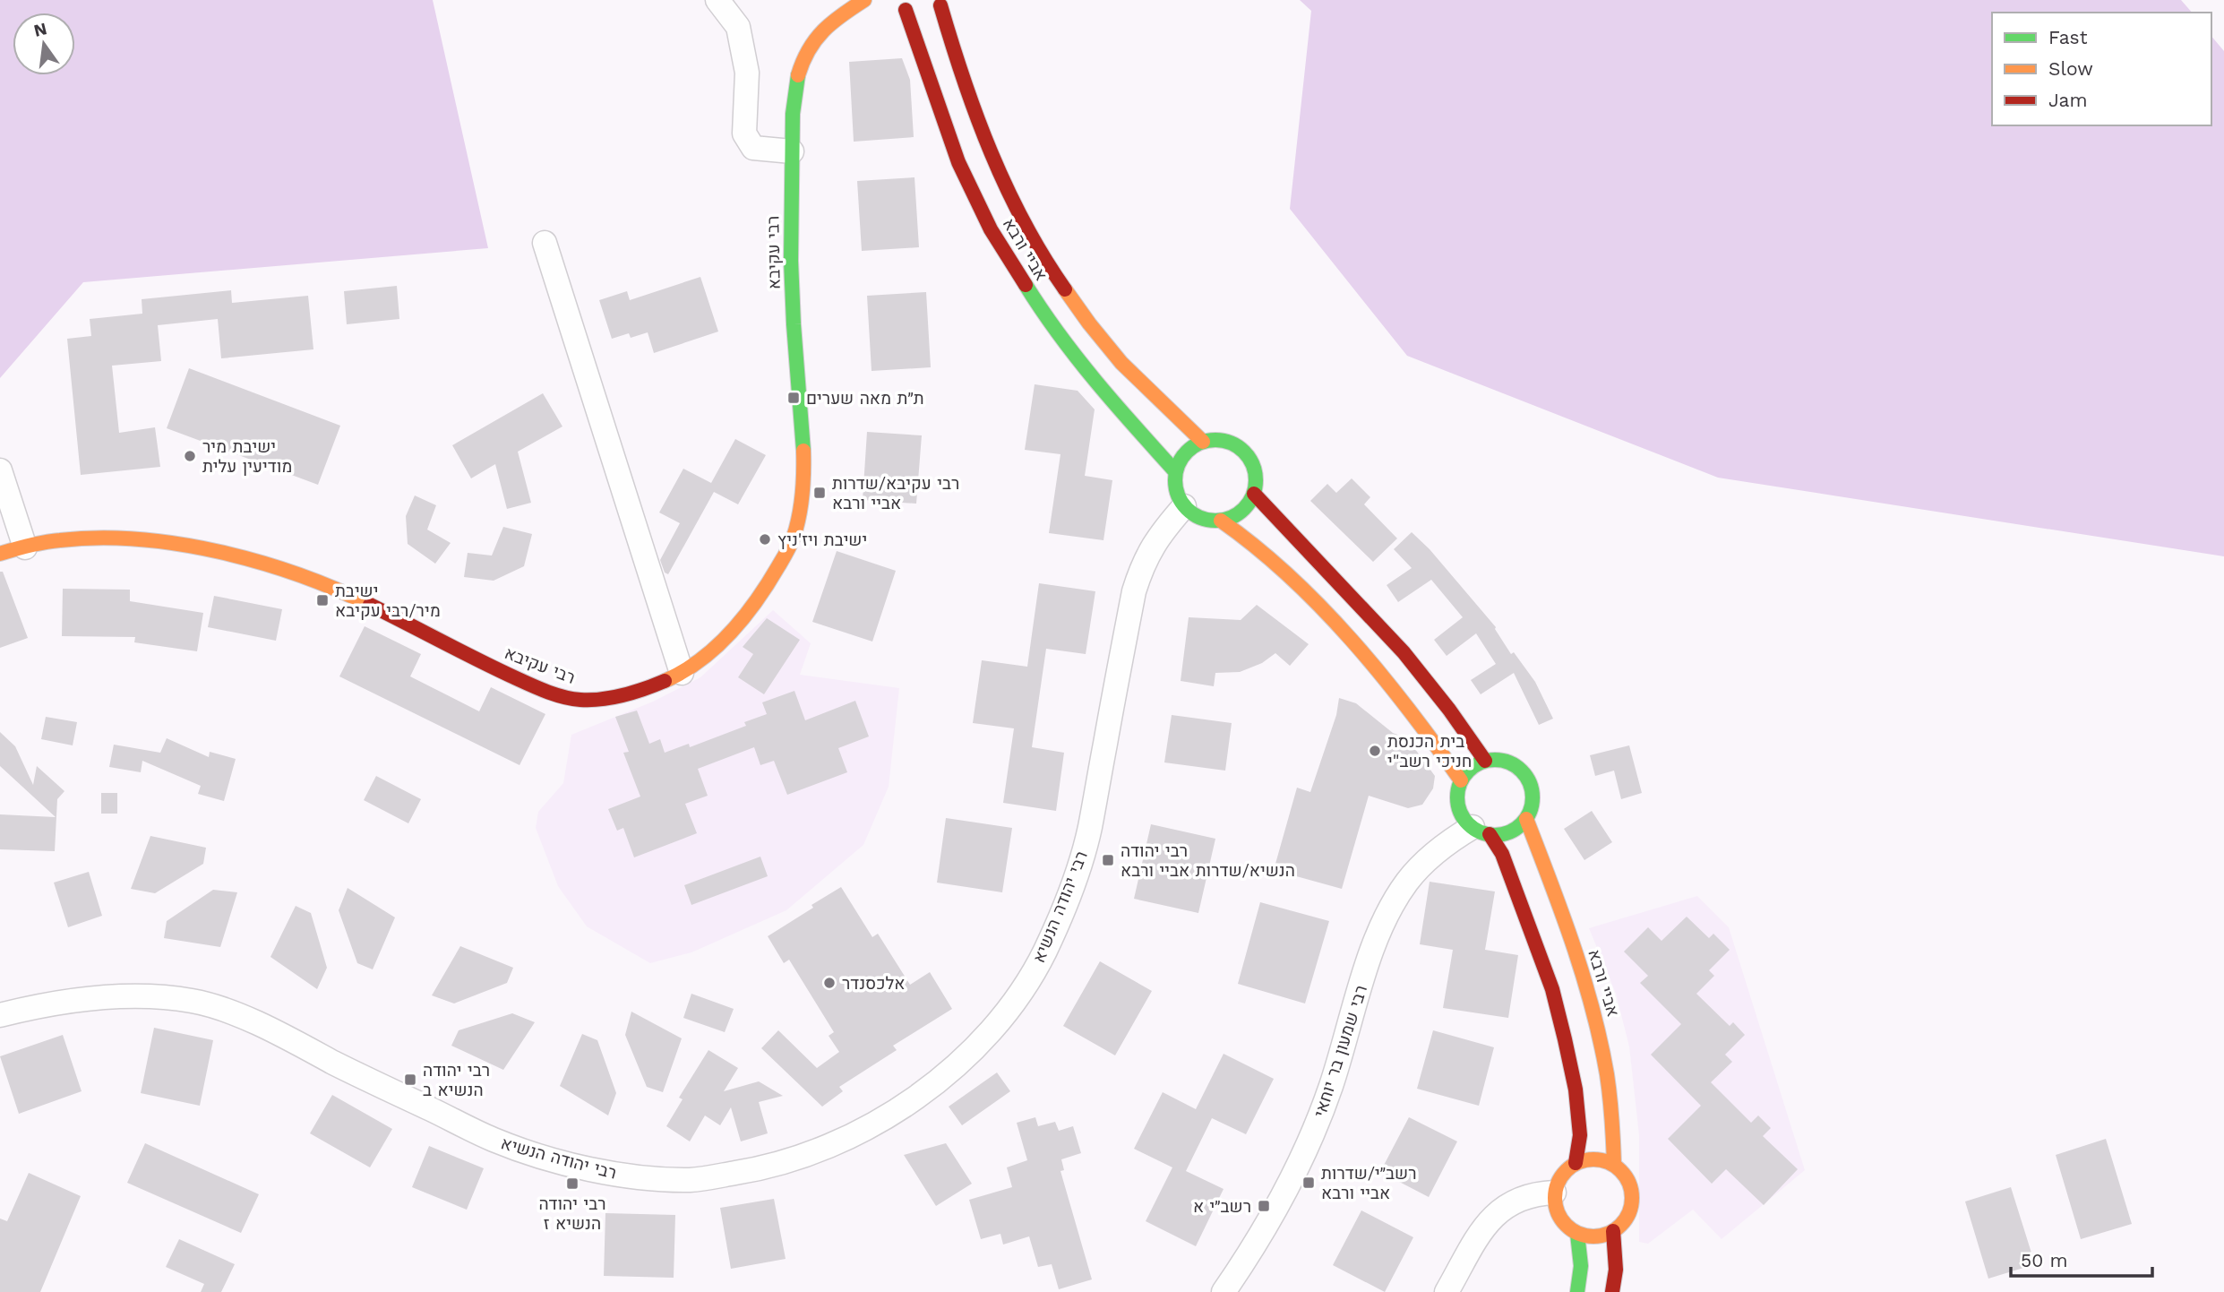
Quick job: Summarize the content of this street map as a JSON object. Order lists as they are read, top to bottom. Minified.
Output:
{"streets":{"street":["אביי ורבא","רבי עקיבא","רבי יהודה הנשיא","רבי שמעון בר יוחאי"]},"crossings":[["אביי ורבא","רבי יהודה הנשיא"],["אביי ורבא","רבי שמעון בר יוחאי"]],"places":{"transit":["ת״ת מאה שערים","רבי עקיבא/שדרות אביי ורבא","ישיבת מיר/רבי עקיבא","רבי יהודה הנשיא/שדרות אביי ורבא","רבי יהודה הנשיא ב","רשב״י/שדרות אביי ורבא","רבי יהודה הנשיא ז","רשב״י א"],"other":["ישיבת מיר מודיעין עלית","ישיבת ויז'ניץ","בית הכנסת חניכי רשב\"י","אלכסנדר"]},"legend":["Fast","Slow","Jam"],"scale_bar":"50 m","north":"top"}
